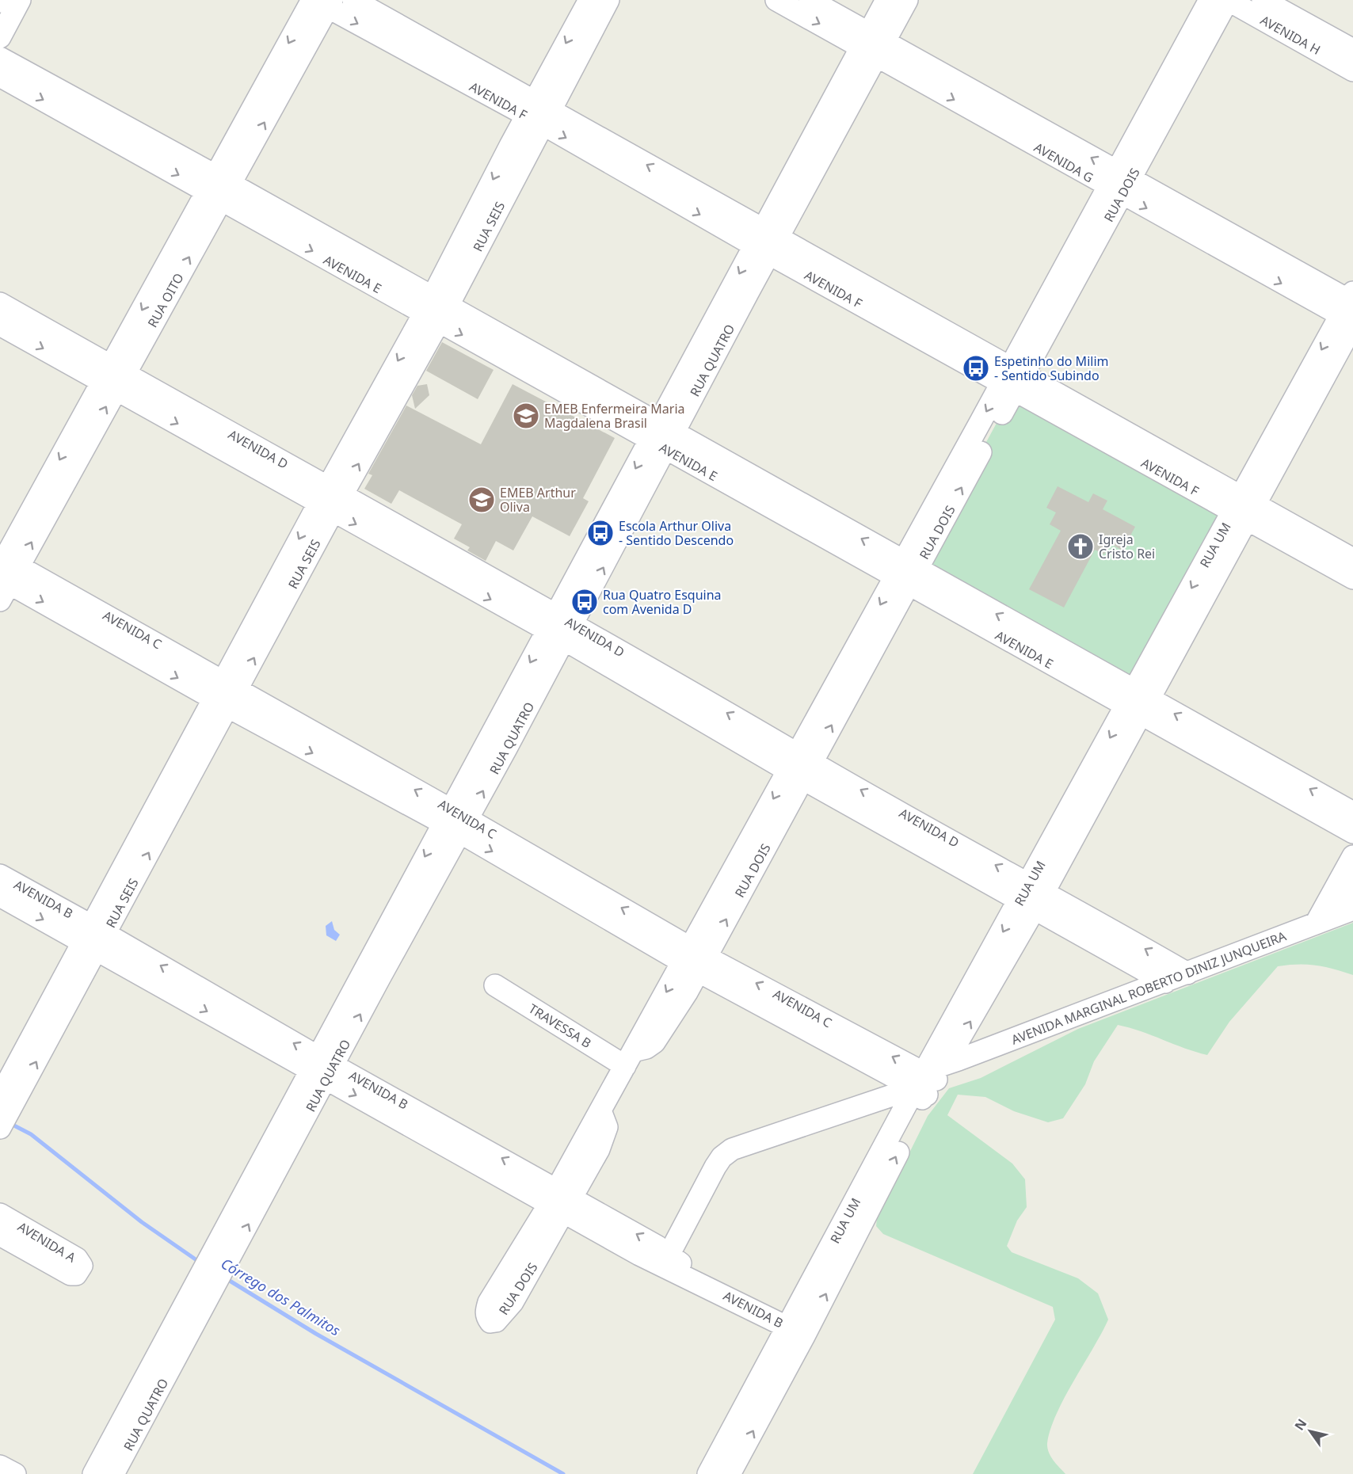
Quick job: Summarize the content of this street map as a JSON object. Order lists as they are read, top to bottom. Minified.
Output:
{"streets":{"street":["AVENIDA H","AVENIDA F","AVENIDA G","RUA DOIS","RUA SEIS","AVENIDA E","RUA OITO","RUA QUATRO","AVENIDA D","RUA UM","AVENIDA C","AVENIDA B","AVENIDA MARGINAL ROBERTO DINIZ JUNQUEIRA","TRAVESSA B","AVENIDA A"]},"crossings":[["AVENIDA H","RUA DOIS"],["AVENIDA F","RUA DOIS"],["AVENIDA F","RUA SEIS"],["AVENIDA F","RUA OITO"],["AVENIDA F","RUA QUATRO"],["AVENIDA F","RUA UM"],["AVENIDA G","RUA DOIS"],["AVENIDA G","RUA QUATRO"],["AVENIDA G","RUA UM"],["RUA DOIS","AVENIDA E"],["RUA DOIS","AVENIDA D"],["RUA DOIS","AVENIDA C"],["RUA DOIS","AVENIDA B"],["RUA DOIS","TRAVESSA B"],["RUA SEIS","AVENIDA E"],["RUA SEIS","AVENIDA D"],["RUA SEIS","AVENIDA C"],["RUA SEIS","AVENIDA B"],["AVENIDA E","RUA OITO"],["AVENIDA E","RUA QUATRO"],["AVENIDA E","RUA UM"],["RUA OITO","AVENIDA D"],["RUA OITO","AVENIDA C"],["RUA QUATRO","AVENIDA D"],["RUA QUATRO","AVENIDA C"],["RUA QUATRO","AVENIDA B"],["AVENIDA D","RUA UM"],["AVENIDA D","AVENIDA MARGINAL ROBERTO DINIZ JUNQUEIRA"],["RUA UM","AVENIDA C"],["RUA UM","AVENIDA B"],["RUA UM","AVENIDA MARGINAL ROBERTO DINIZ JUNQUEIRA"],["AVENIDA C","AVENIDA MARGINAL ROBERTO DINIZ JUNQUEIRA"],["AVENIDA B","AVENIDA MARGINAL ROBERTO DINIZ JUNQUEIRA"]],"water":["Córrego dos Palmitos"],"places":{"bus stop":["Espetinho do Milim - Sentido Subindo","Escola Arthur Oliva - Sentido Descendo","Rua Quatro Esquina com Avenida D"],"school or university":["EMEB Enfermeira Maria Magdalena Brasil","EMEB Arthur Oliva"],"church":["Igreja Cristo Rei"]},"north":"top left"}
